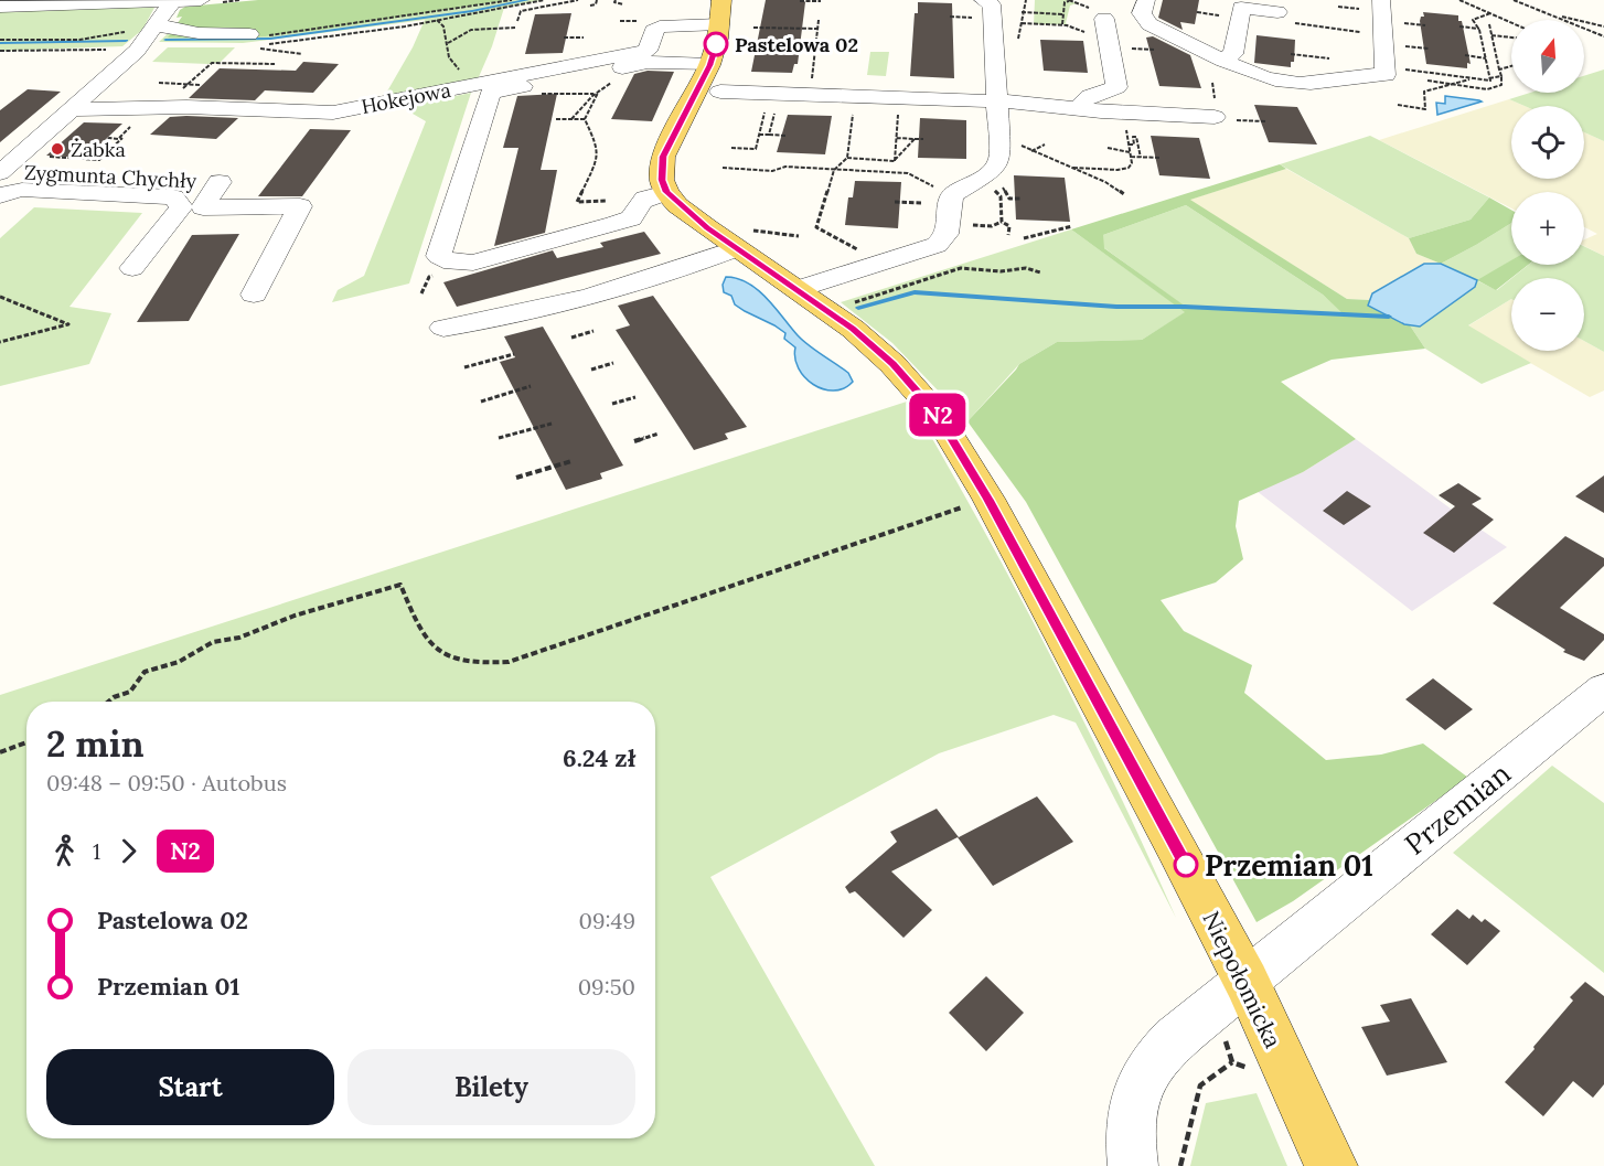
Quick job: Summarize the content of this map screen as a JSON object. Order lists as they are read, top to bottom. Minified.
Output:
{"streets":{"main road":["Niepołomicka"],"street":["Hokejowa","Zygmunta Chychły","Przemian"]},"crossings":[["Przemian","Niepołomicka"]],"places":["Pastelowa 02","Żabka","Przemian 01"],"lines":["bus line N2"],"north":"top","page":{"on_map":"N2","map_buttons":["+","−"],"heading":["2 min","09:48 – 09:50 · Autobus","6.24 zł"],"legs":["1","N2"],"list":[{"name":"Pastelowa 02","value":"09:49"},{"name":"Przemian 01","value":"09:50"}],"buttons":["Start","Bilety"]}}
